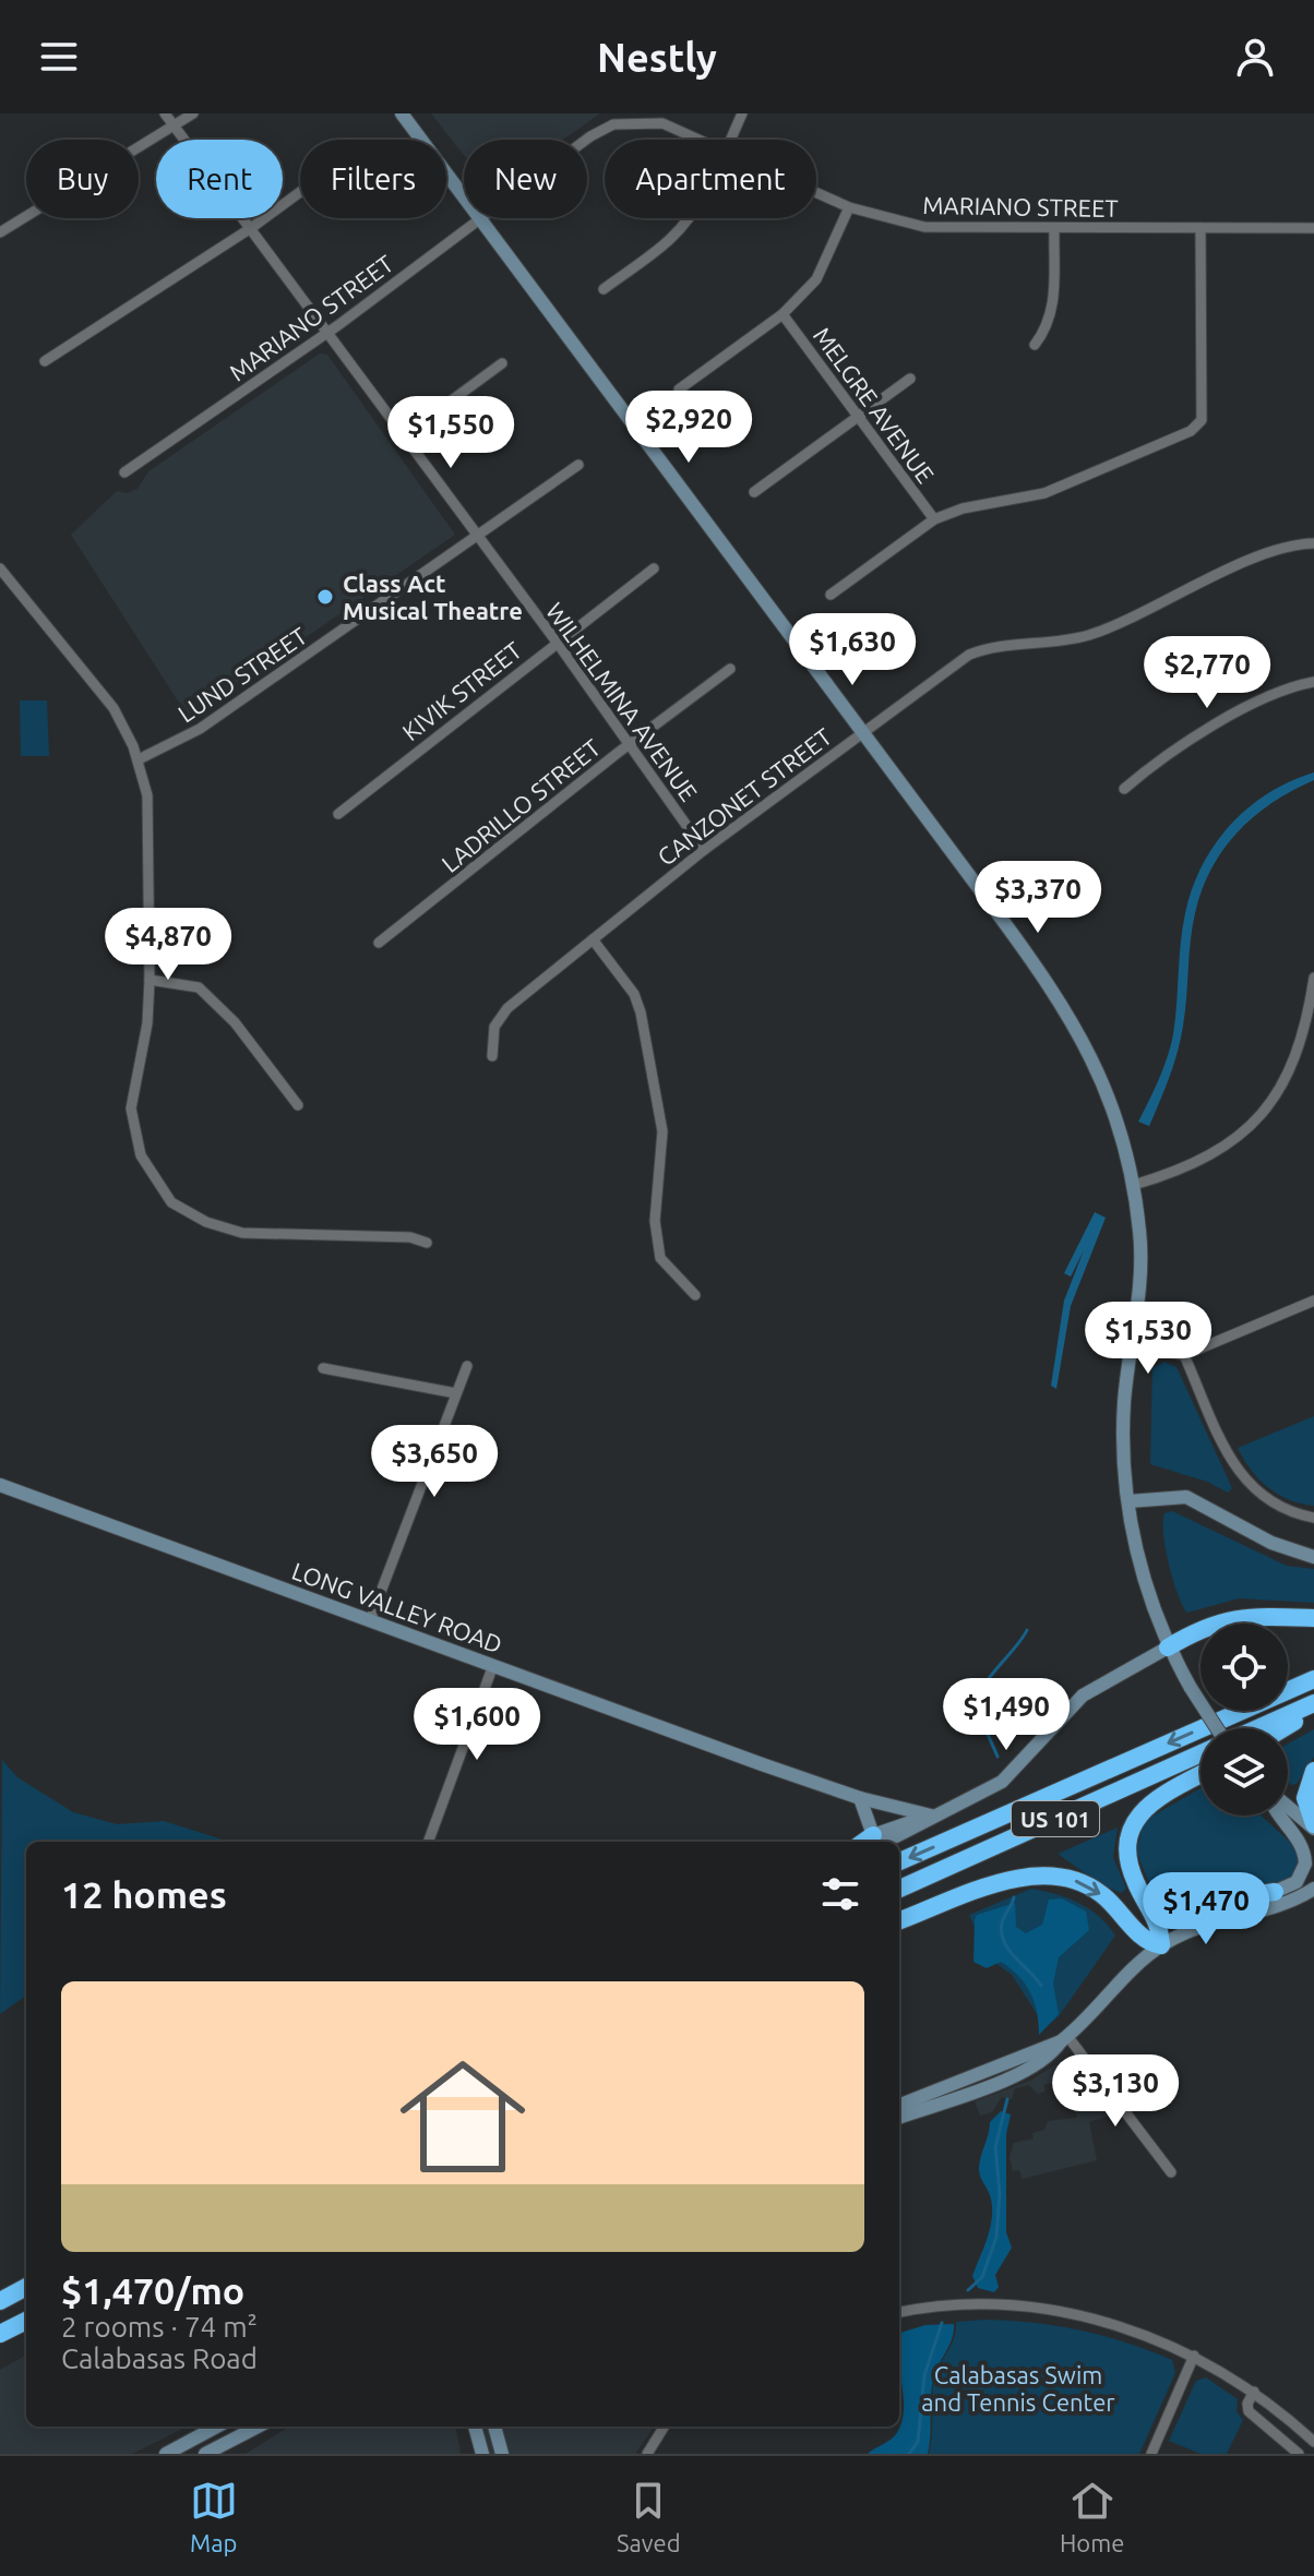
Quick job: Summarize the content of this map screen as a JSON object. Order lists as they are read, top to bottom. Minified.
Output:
{"streets":{"highway":["US 101"],"main road":["LONG VALLEY ROAD"],"street":["MARIANO STREET","MELGRE AVENUE","LUND STREET","KIVIK STREET","WILHELMINA AVENUE","CANZONET STREET","LADRILLO STREET"]},"crossings":[["MARIANO STREET","WILHELMINA AVENUE"],["LUND STREET","WILHELMINA AVENUE"],["KIVIK STREET","WILHELMINA AVENUE"],["WILHELMINA AVENUE","CANZONET STREET"],["WILHELMINA AVENUE","LADRILLO STREET"]],"parks":["Calabasas Swim and Tennis Center"],"places":["Class Act Musical Theatre"],"page":{"header":"Nestly","chip":["Buy","Rent","Filters","New","Apartment"],"price":["$2,920","$1,550","$1,630","$2,770","$3,370","$4,870","$1,530","$3,650","$1,490","$1,600","$1,470","$3,130"],"heading":"12 homes","list":[{"name":"$1,470/mo","note":"2 rooms · 74 m² · Calabasas Road"}],"tabs":["Map","Saved","Home"]}}
